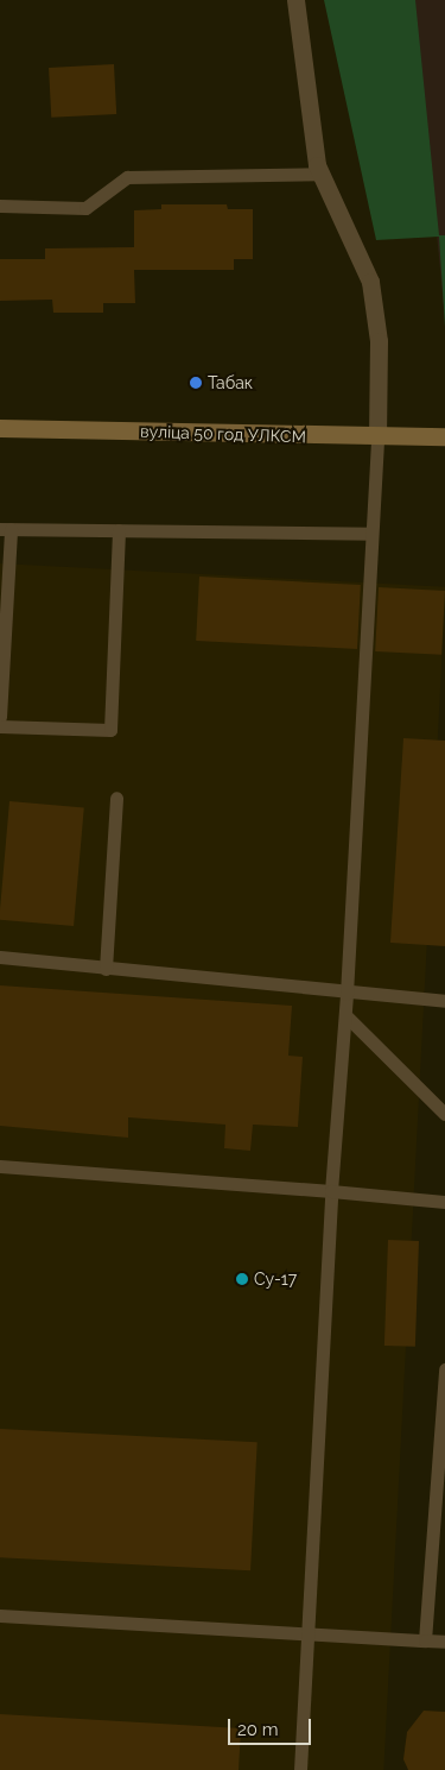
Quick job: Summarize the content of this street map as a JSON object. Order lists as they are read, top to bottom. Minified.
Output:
{"streets":{"main road":["вуліца 50 год УЛКСМ"]},"places":["Табак","Су-17"],"scale_bar":"20 m"}
